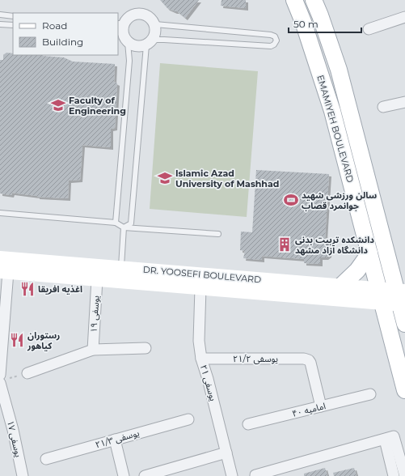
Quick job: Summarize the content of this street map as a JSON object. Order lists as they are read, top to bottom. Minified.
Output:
{"streets":{"main road":["EMAMIYEH BOULEVARD"],"street":["DR. YOOSEFI BOULEVARD","یوسفی ۱۹","یوسفی ۲۱/۲","یوسفی ۲۱","امامیه ۴۰","یوسفی ۱۷","یوسفی ۲۱/۳"]},"crossings":[["EMAMIYEH BOULEVARD","DR. YOOSEFI BOULEVARD"],["DR. YOOSEFI BOULEVARD","یوسفی ۱۹"],["DR. YOOSEFI BOULEVARD","یوسفی ۲۱"],["DR. YOOSEFI BOULEVARD","یوسفی ۱۷"],["یوسفی ۲۱/۲","یوسفی ۲۱"],["یوسفی ۲۱/۲","امامیه ۴۰"]],"places":{"school or university":["Faculty of Engineering","Islamic Azad University of Mashhad"],"sports":["سالن ورزشی شهید جوانمرد قصاب"],"building":["دانشکده تربیت بدنی دانشگاه آزاد مشهد"],"restaurant":["اغذیه افریقا","رستوران کیاهور"]},"legend":["Road","Building"],"scale_bar":"50 m"}
